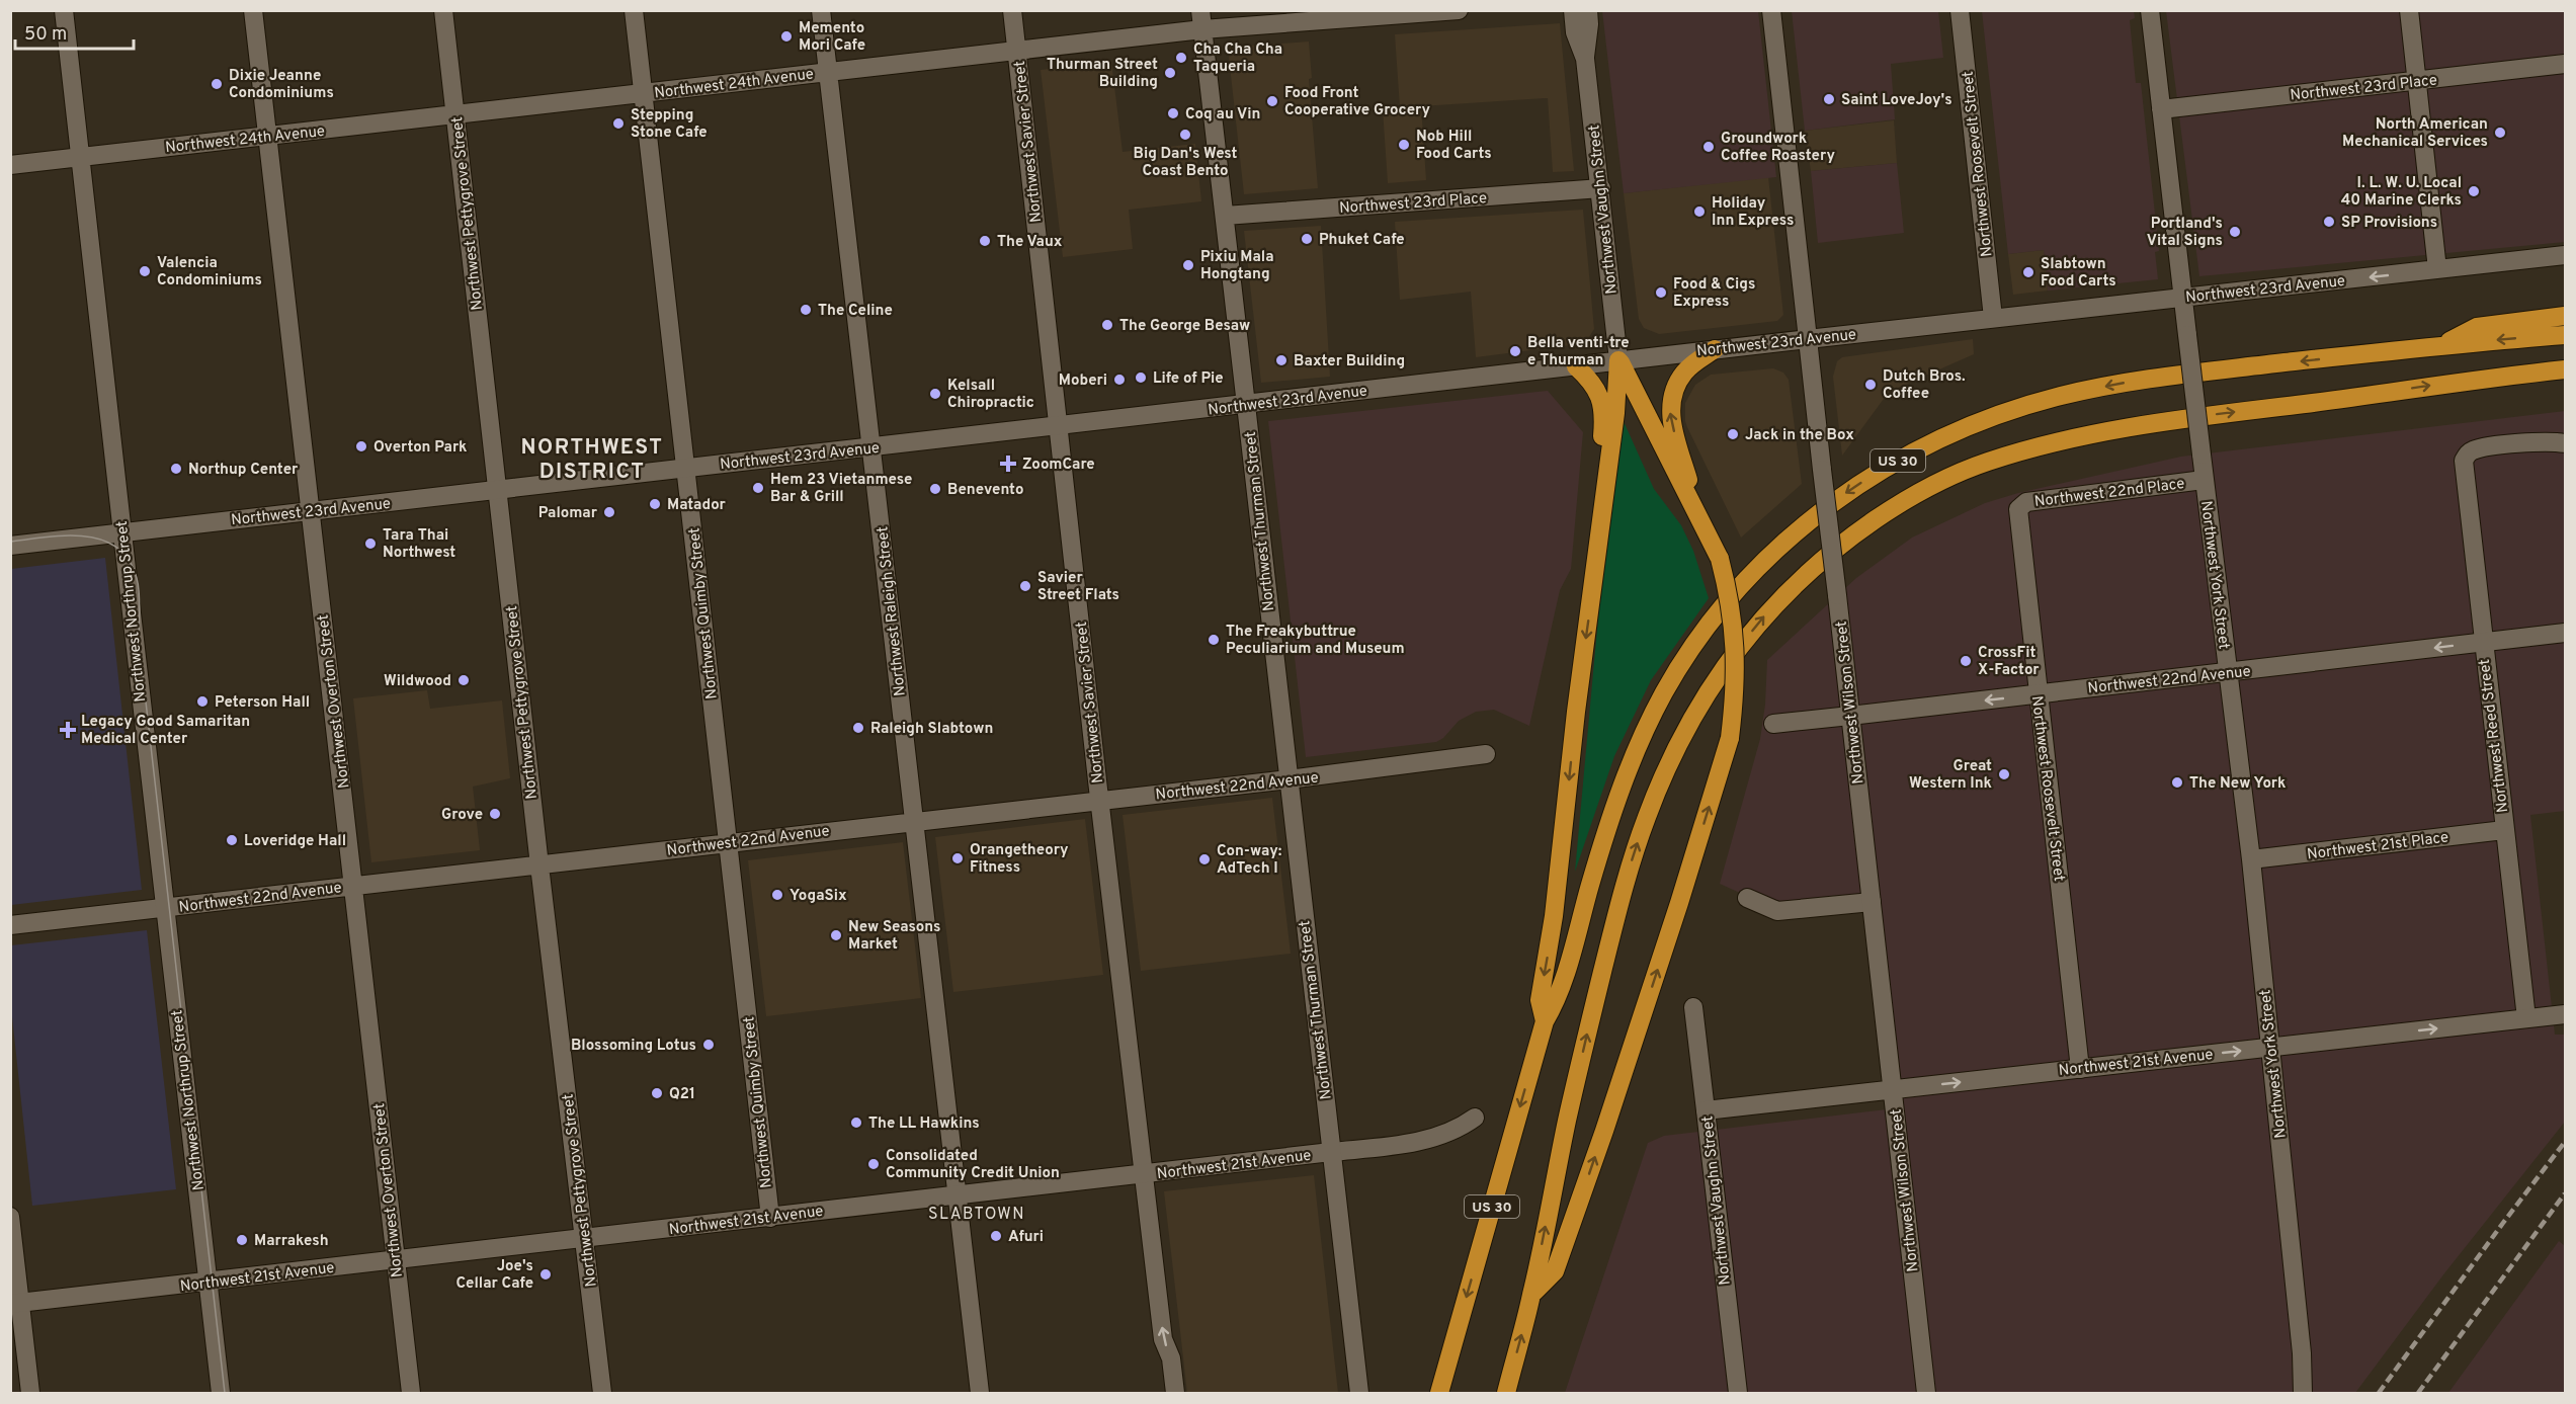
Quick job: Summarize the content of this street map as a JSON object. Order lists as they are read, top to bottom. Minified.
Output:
{"streets":{"highway":["US 30"],"street":["Northwest 24th Avenue","Northwest 23rd Place","Northwest Savier Street","Northwest Roosevelt Street","Northwest Vaughn Street","Northwest Pettygrove Street","Northwest 23rd Avenue","Northwest 22nd Place","Northwest Thurman Street","Northwest York Street","Northwest Northrup Street","Northwest Raleigh Street","Northwest Quimby Street","Northwest 22nd Avenue","Northwest Overton Street","Northwest Wilson Street","Northwest Reed Street","Northwest 21st Place","Northwest 21st Avenue"]},"crossings":[["Northwest 24th Avenue","Northwest Savier Street"],["Northwest 24th Avenue","Northwest Pettygrove Street"],["Northwest 24th Avenue","Northwest Thurman Street"],["Northwest 24th Avenue","Northwest Northrup Street"],["Northwest 24th Avenue","Northwest Raleigh Street"],["Northwest 24th Avenue","Northwest Quimby Street"],["Northwest 24th Avenue","Northwest Overton Street"],["Northwest 23rd Place","Northwest Vaughn Street"],["Northwest 23rd Place","Northwest Thurman Street"],["Northwest 23rd Place","Northwest York Street"],["Northwest Savier Street","Northwest 23rd Avenue"],["Northwest Savier Street","Northwest 22nd Avenue"],["Northwest Savier Street","Northwest 21st Avenue"],["Northwest Roosevelt Street","Northwest 23rd Avenue"],["Northwest Roosevelt Street","Northwest 22nd Place"],["Northwest Roosevelt Street","Northwest 22nd Avenue"],["Northwest Roosevelt Street","Northwest 21st Avenue"],["Northwest Vaughn Street","Northwest 23rd Avenue"],["Northwest Vaughn Street","Northwest 21st Avenue"],["Northwest Pettygrove Street","Northwest 23rd Avenue"],["Northwest Pettygrove Street","Northwest 22nd Avenue"],["Northwest Pettygrove Street","Northwest 21st Avenue"],["Northwest 23rd Avenue","Northwest Thurman Street"],["Northwest 23rd Avenue","Northwest York Street"],["Northwest 23rd Avenue","Northwest Northrup Street"],["Northwest 23rd Avenue","Northwest Raleigh Street"],["Northwest 23rd Avenue","Northwest Quimby Street"],["Northwest 23rd Avenue","Northwest Overton Street"],["Northwest 23rd Avenue","Northwest Wilson Street"],["Northwest 22nd Place","Northwest York Street"],["Northwest Thurman Street","Northwest 22nd Avenue"],["Northwest Thurman Street","Northwest 21st Avenue"],["Northwest York Street","Northwest 22nd Avenue"],["Northwest York Street","Northwest 21st Place"],["Northwest York Street","Northwest 21st Avenue"],["Northwest Northrup Street","Northwest 22nd Avenue"],["Northwest Northrup Street","Northwest 21st Avenue"],["Northwest Raleigh Street","Northwest 22nd Avenue"],["Northwest Raleigh Street","Northwest 21st Avenue"],["Northwest Quimby Street","Northwest 22nd Avenue"],["Northwest Quimby Street","Northwest 21st Avenue"],["Northwest 22nd Avenue","Northwest Overton Street"],["Northwest 22nd Avenue","Northwest Wilson Street"],["Northwest 22nd Avenue","Northwest Reed Street"],["Northwest Overton Street","Northwest 21st Avenue"],["Northwest Wilson Street","Northwest 21st Avenue"],["Northwest Reed Street","Northwest 21st Place"],["Northwest Reed Street","Northwest 21st Avenue"]],"districts":["NORTHWEST DISTRICT","SLABTOWN"],"places":{"other":["Memento Mori Cafe","Cha Cha Cha Taqueria","Thurman Street Building","Dixie Jeanne Condominiums","Saint LoveJoy's","Food Front Cooperative Grocery","Coq au Vin","Stepping Stone Cafe","North American Mechanical Services","Big Dan's West Coast Bento","Nob Hill Food Carts","Groundwork Coffee Roastery","I. L. W. U. Local 40 Marine Clerks","Holiday Inn Express","SP Provisions","Portland's Vital Signs","Phuket Cafe","The Vaux","Pixiu Mala Hongtang","Valencia Condominiums","Slabtown Food Carts","Food & Cigs Express","The Celine","The George Besaw","Bella venti-tre e Thurman","Baxter Building","Life of Pie","Moberi","Dutch Bros. Coffee","Kelsall Chiropractic","Jack in the Box","Overton Park","Northup Center","Hem 23 Vietanmese Bar & Grill","Benevento","Matador","Palomar","Tara Thai Northwest","Savier Street Flats","The Freakybuttrue Peculiarium and Museum","CrossFit X-Factor","Wildwood","Peterson Hall","Raleigh Slabtown","Great Western Ink","The New York","Grove","Loveridge Hall","Orangetheory Fitness","Con-way: AdTech I","YogaSix","New Seasons Market","Blossoming Lotus","Q21","The LL Hawkins","Consolidated Community Credit Union","Afuri","Marrakesh","Joe's Cellar Cafe"],"health":["ZoomCare","Legacy Good Samaritan Medical Center"]},"scale_bar":"50 m"}
